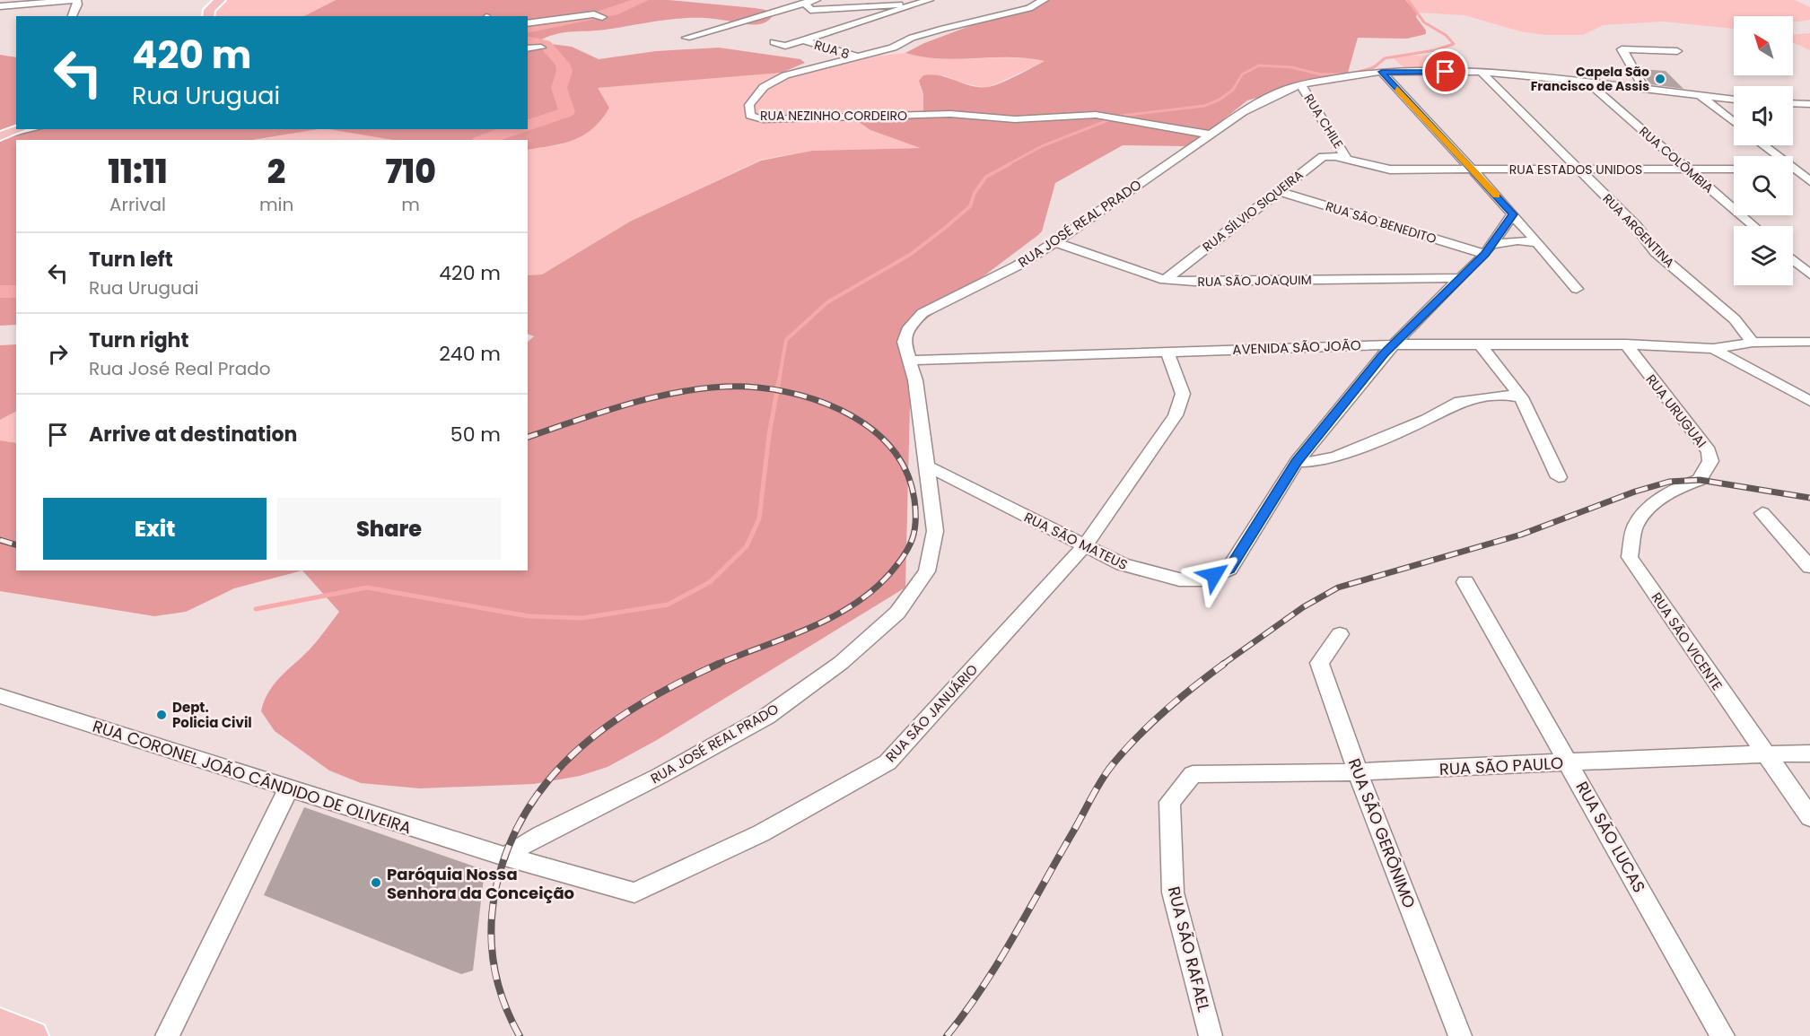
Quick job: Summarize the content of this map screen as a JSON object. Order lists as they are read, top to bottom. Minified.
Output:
{"streets":{"street":["RUA 8","RUA NEZINHO CORDEIRO","RUA CHILE","RUA COLÔMBIA","RUA ESTADOS UNIDOS","RUA SÍLVIO SIQUEIRA","RUA SÃO BENEDITO","RUA JOSÉ REAL PRADO","RUA ARGENTINA","RUA SÃO JOAQUIM","AVENIDA SÃO JOÃO","RUA URUGUAI","RUA SÃO MATEUS","RUA SÃO VICENTE","RUA SÃO JANUÁRIO","RUA SÃO PAULO","RUA CORONEL JOÃO CÂNDIDO DE OLIVEIRA","RUA SÃO GERÔNIMO","RUA SÃO LUCAS","RUA SÃO RAFAEL"]},"crossings":[["RUA 8","RUA NEZINHO CORDEIRO"],["RUA NEZINHO CORDEIRO","RUA JOSÉ REAL PRADO"],["RUA CHILE","RUA ESTADOS UNIDOS"],["RUA CHILE","RUA SÍLVIO SIQUEIRA"],["RUA CHILE","RUA JOSÉ REAL PRADO"],["RUA COLÔMBIA","RUA ESTADOS UNIDOS"],["RUA COLÔMBIA","RUA JOSÉ REAL PRADO"],["RUA ESTADOS UNIDOS","RUA SÍLVIO SIQUEIRA"],["RUA ESTADOS UNIDOS","RUA ARGENTINA"],["RUA SÍLVIO SIQUEIRA","RUA SÃO BENEDITO"],["RUA SÍLVIO SIQUEIRA","RUA SÃO JOAQUIM"],["RUA SÃO BENEDITO","RUA SÃO MATEUS"],["RUA JOSÉ REAL PRADO","RUA ARGENTINA"],["RUA JOSÉ REAL PRADO","RUA SÃO JOAQUIM"],["RUA JOSÉ REAL PRADO","AVENIDA SÃO JOÃO"],["RUA JOSÉ REAL PRADO","RUA SÃO MATEUS"],["RUA JOSÉ REAL PRADO","RUA SÃO JANUÁRIO"],["RUA JOSÉ REAL PRADO","RUA CORONEL JOÃO CÂNDIDO DE OLIVEIRA"],["RUA ARGENTINA","AVENIDA SÃO JOÃO"],["RUA SÃO JOAQUIM","RUA SÃO MATEUS"],["AVENIDA SÃO JOÃO","RUA URUGUAI"],["AVENIDA SÃO JOÃO","RUA SÃO MATEUS"],["AVENIDA SÃO JOÃO","RUA SÃO JANUÁRIO"],["RUA URUGUAI","RUA SÃO VICENTE"],["RUA SÃO MATEUS","RUA SÃO JANUÁRIO"],["RUA SÃO VICENTE","RUA SÃO PAULO"],["RUA SÃO JANUÁRIO","RUA CORONEL JOÃO CÂNDIDO DE OLIVEIRA"],["RUA SÃO PAULO","RUA SÃO GERÔNIMO"],["RUA SÃO PAULO","RUA SÃO LUCAS"],["RUA SÃO PAULO","RUA SÃO RAFAEL"]],"places":["Capela São Francisco de Assis","Dept. Policia Civil","Paróquia Nossa Senhora da Conceição"],"north":"top left","page":{"turn":["420 m","Rua Uruguai"],"eta":["11:11","Arrival","2","min","710","m"],"list":[{"name":"Turn left","note":"Rua Uruguai","value":"420 m"},{"name":"Turn right","note":"Rua José Real Prado","value":"240 m"},{"name":"Arrive at destination","value":"50 m"}],"buttons":["Exit","Share"]}}
